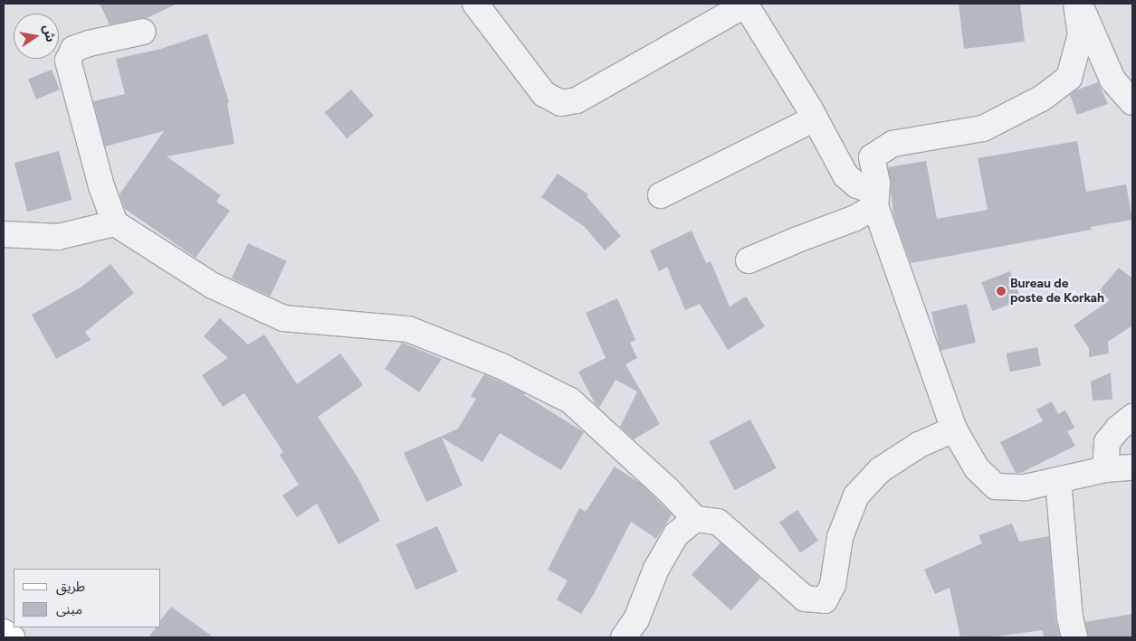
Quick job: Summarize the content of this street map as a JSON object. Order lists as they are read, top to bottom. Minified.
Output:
{"places":["Bureau de poste de Korkah"],"legend":["طريق","مبنى"],"north":"right"}
